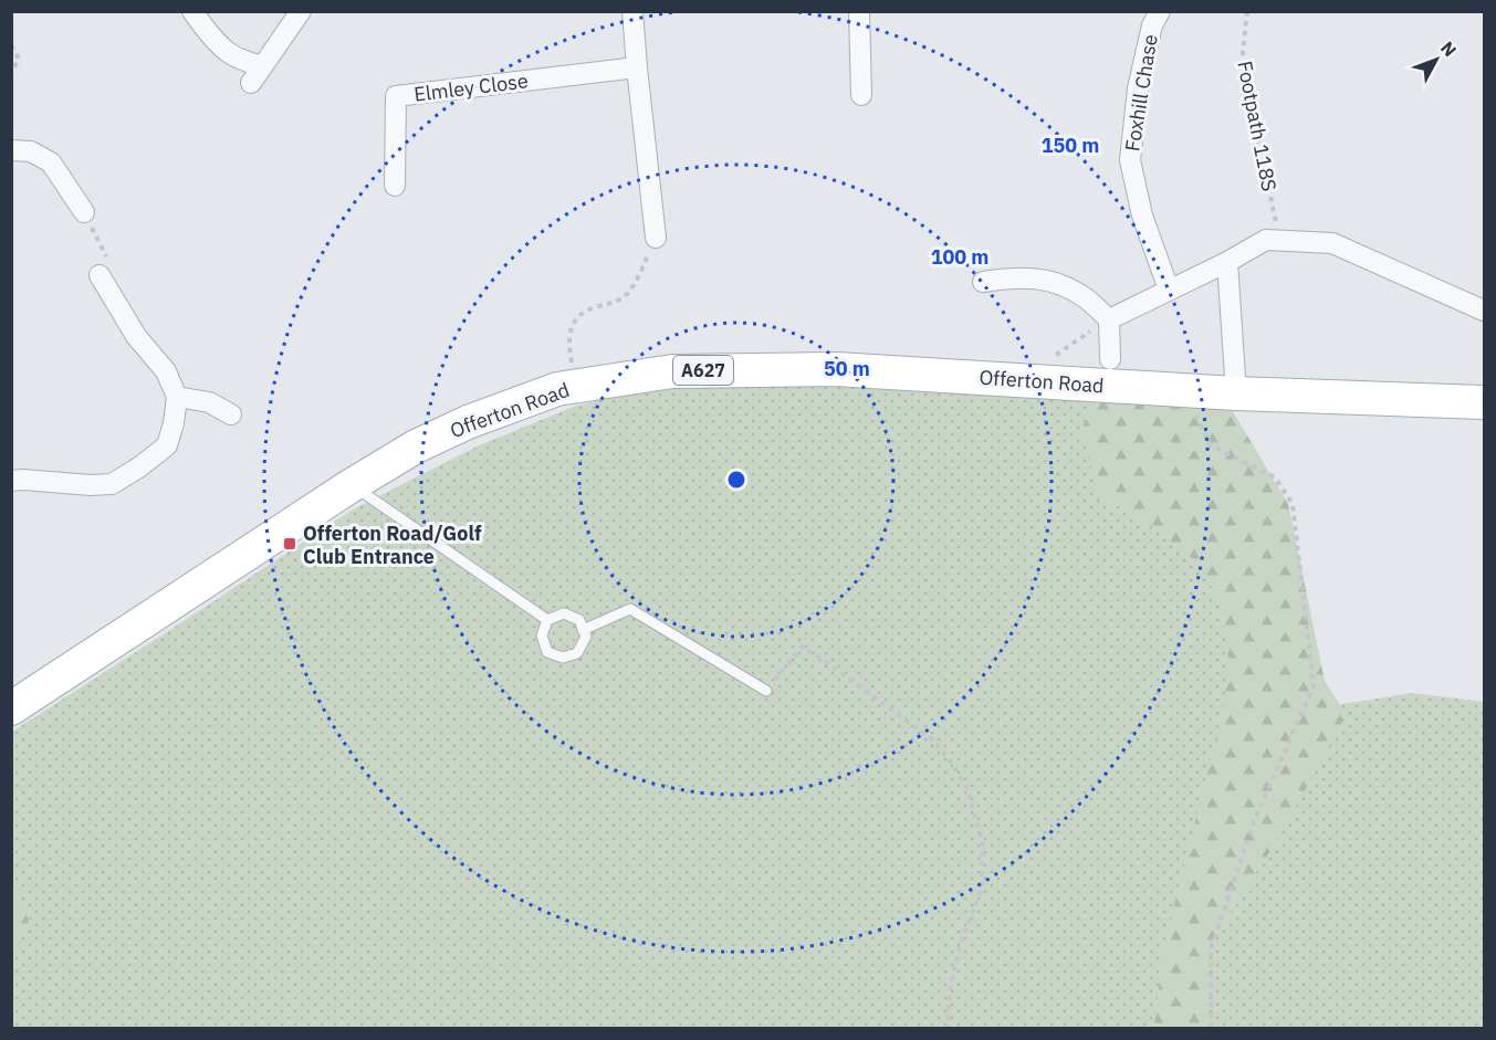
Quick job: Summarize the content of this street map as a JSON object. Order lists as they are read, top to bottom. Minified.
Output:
{"streets":{"main road":["A627","Offerton Road"],"street":["Elmley Close","Foxhill Chase"],"path":["Footpath 118S"]},"places":{"transit":["Offerton Road/Golf Club Entrance"]},"north":"top right","rings":["150 m","100 m","50 m"]}
